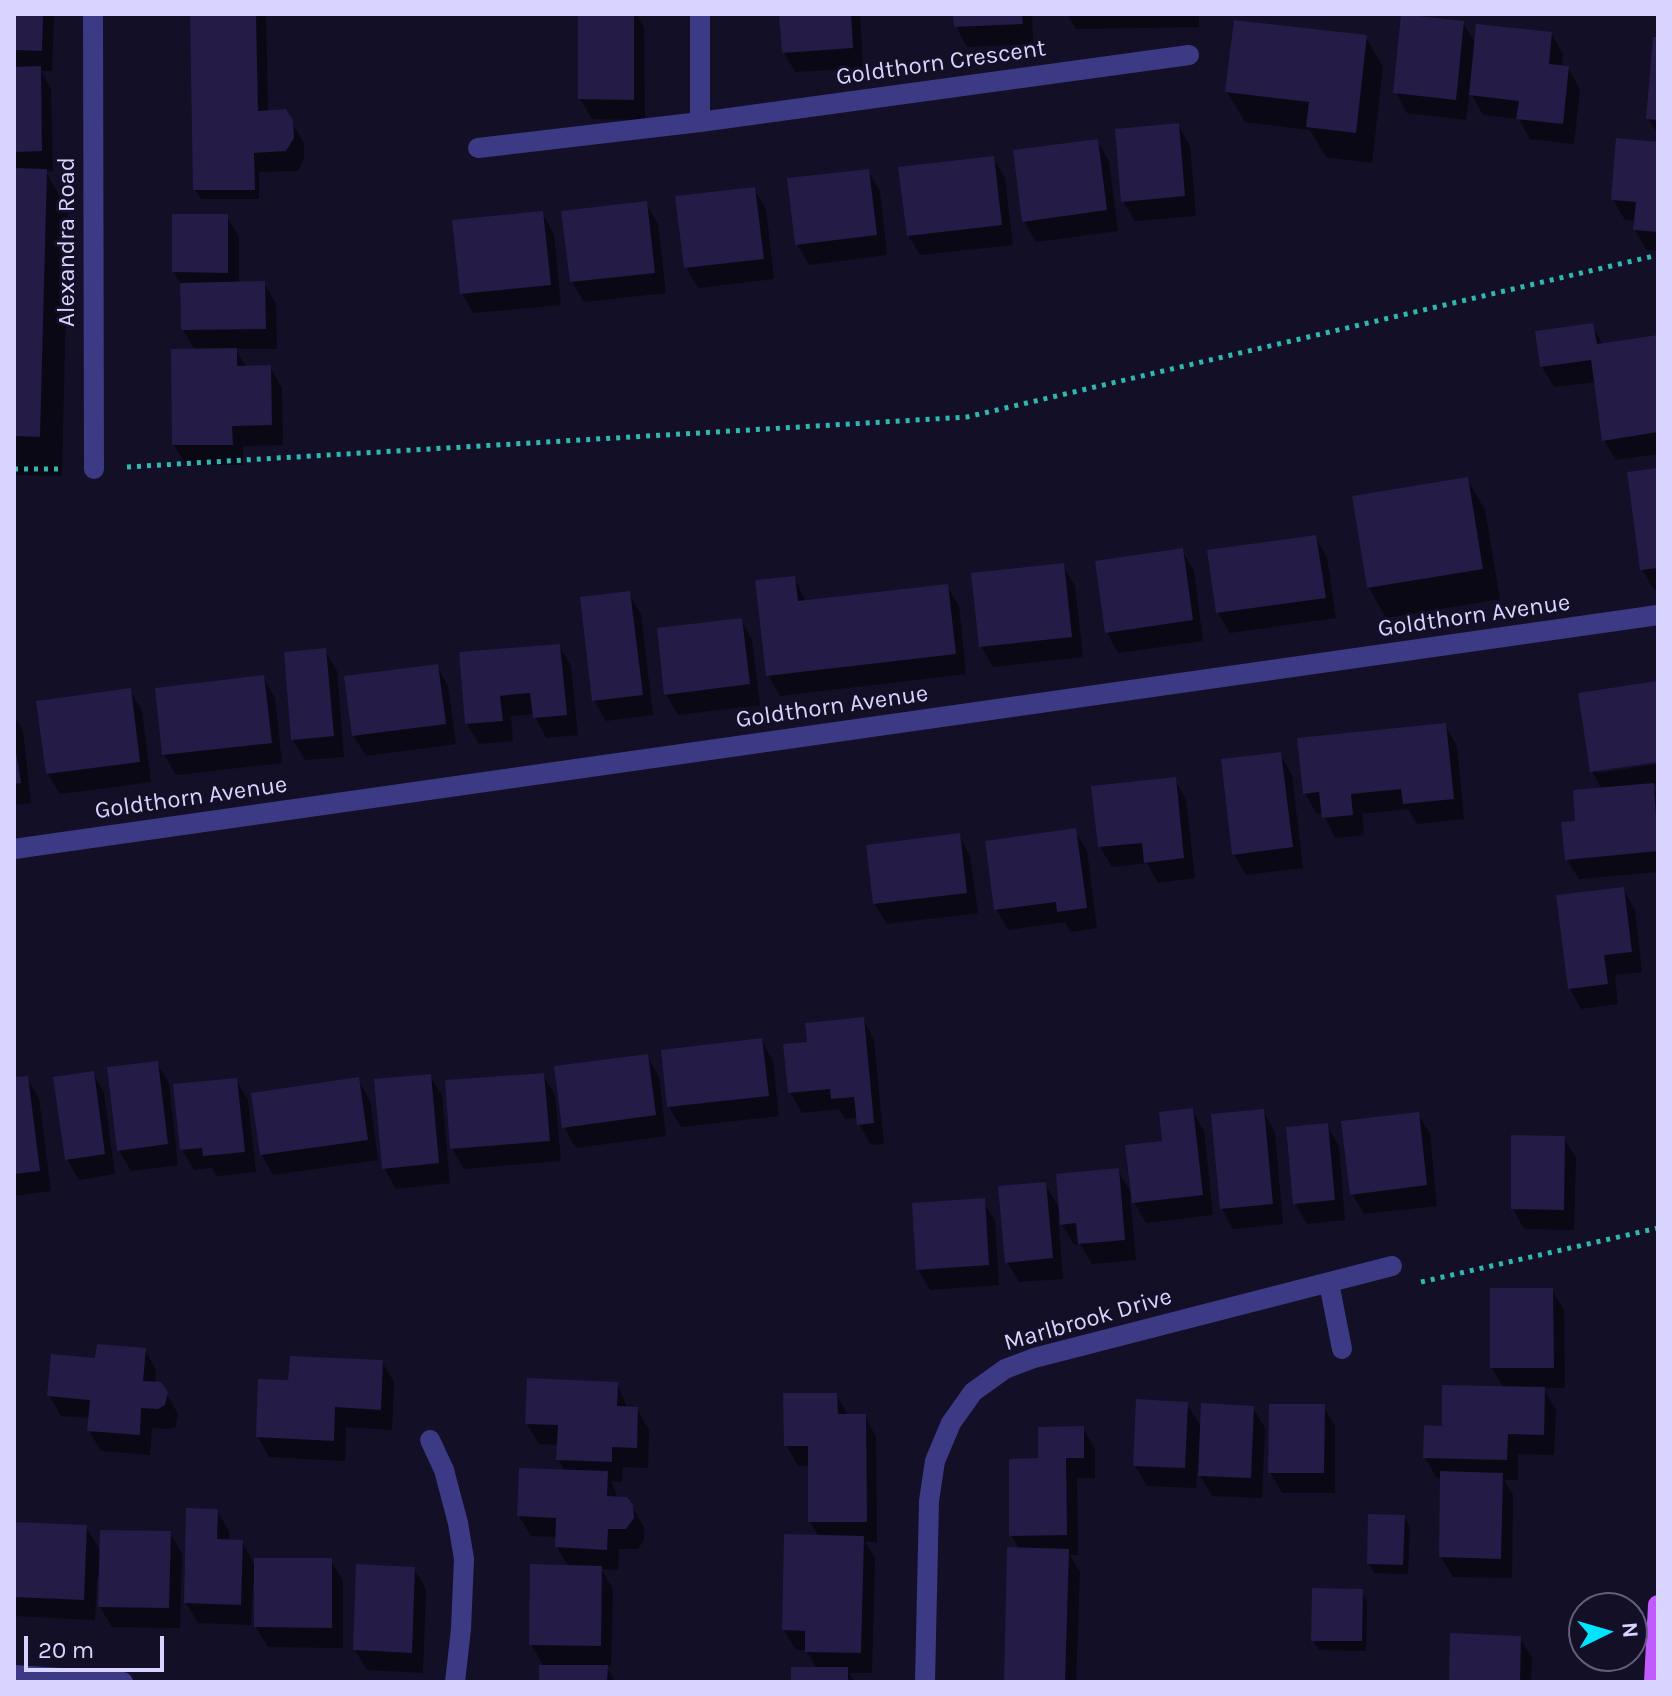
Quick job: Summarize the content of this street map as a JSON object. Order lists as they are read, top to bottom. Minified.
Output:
{"streets":{"street":["Goldthorn Crescent","Alexandra Road","Goldthorn Avenue","Marlbrook Drive"]},"scale_bar":"20 m","north":"right"}
